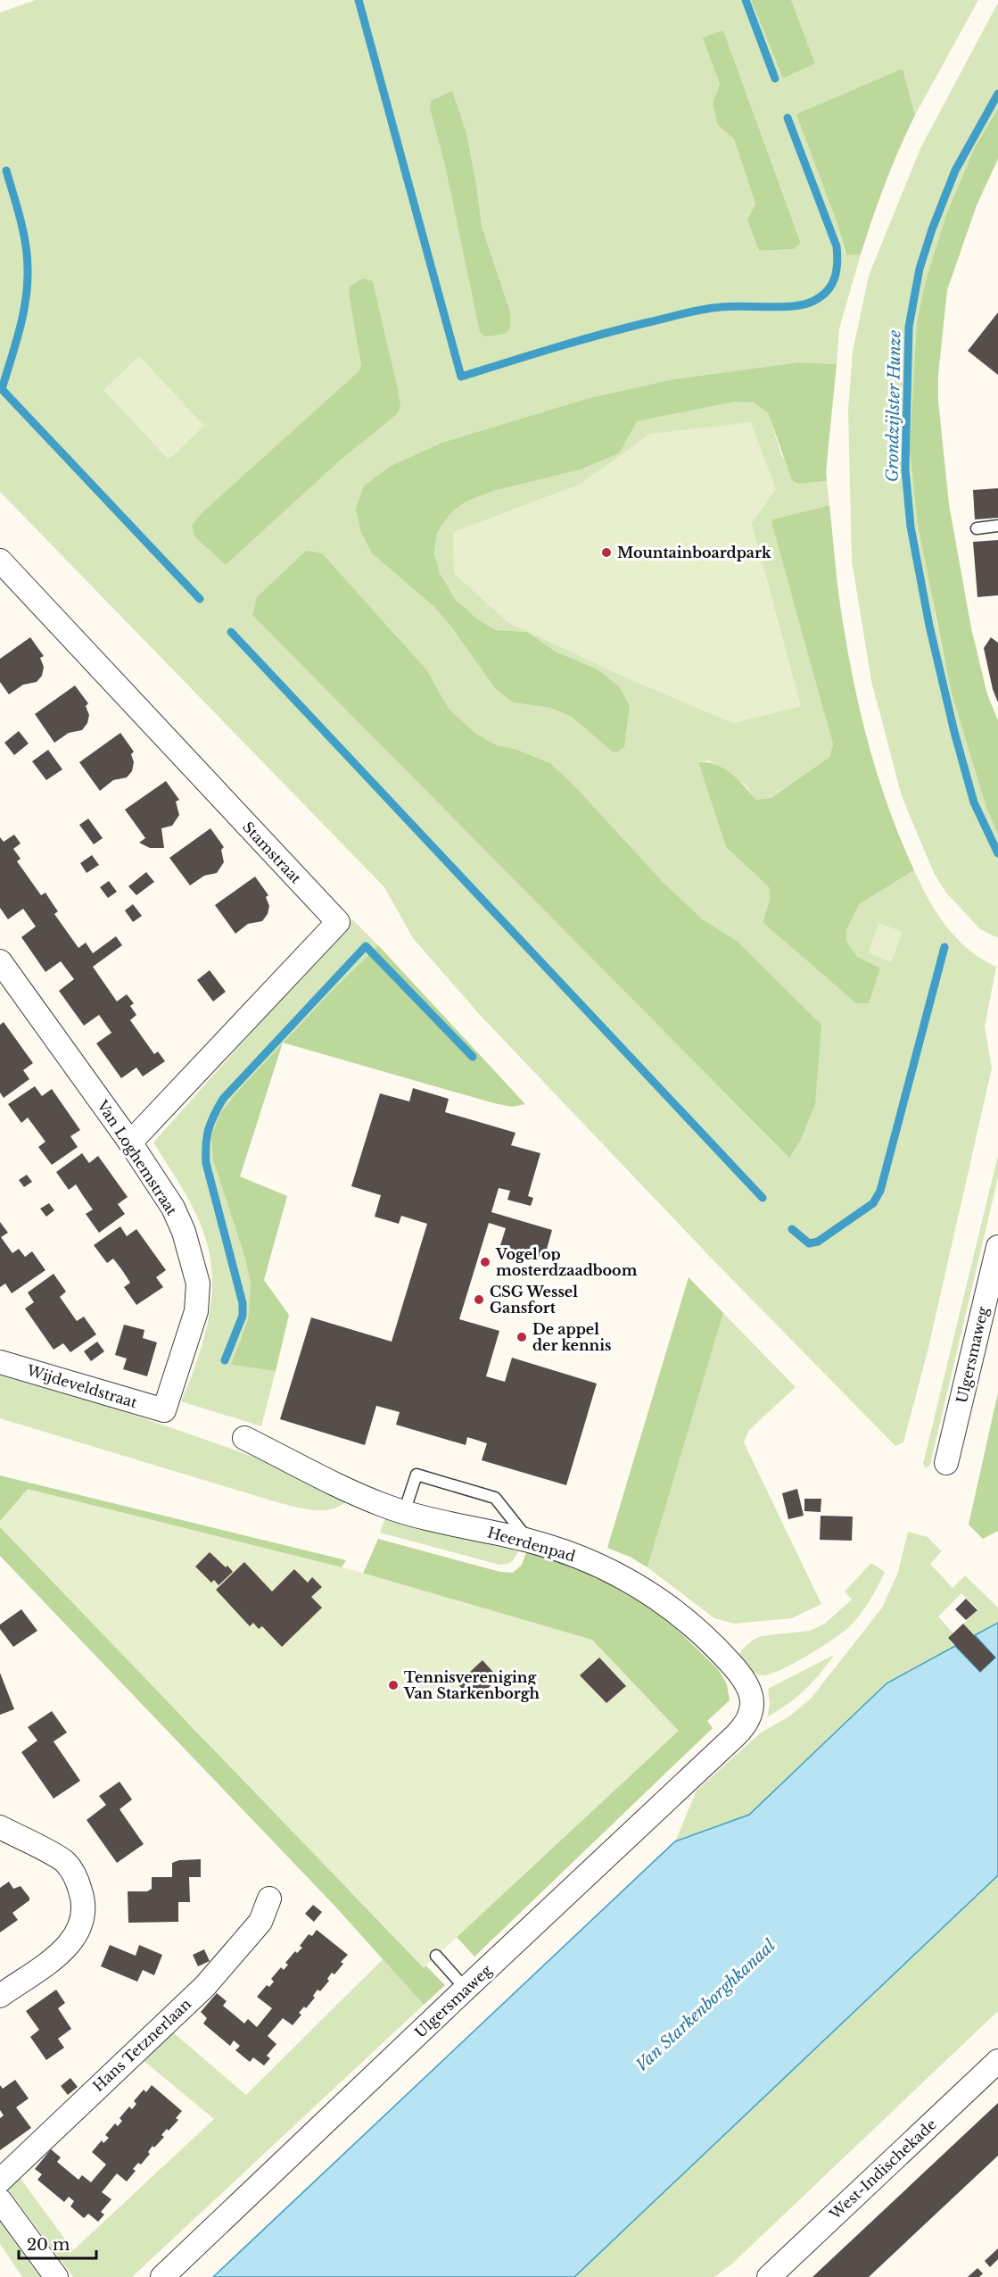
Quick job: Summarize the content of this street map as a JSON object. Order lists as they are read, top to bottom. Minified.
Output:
{"streets":{"street":["Stamstraat","Van Loghemstraat","Ulgersmaweg","Wijdeveldstraat","Heerdenpad","Hans Tetznerlaan","West-Indischekade"]},"crossings":[["Stamstraat","Van Loghemstraat"],["Van Loghemstraat","Wijdeveldstraat"],["Ulgersmaweg","Heerdenpad"]],"water":["Grondzijlster Hunze","Van Starkenborghkanaal"],"places":["Mountainboardpark","Vogel op mosterdzaadboom","CSG Wessel Gansfort","De appel der kennis","Tennisvereniging Van Starkenborgh"],"scale_bar":"20 m"}
